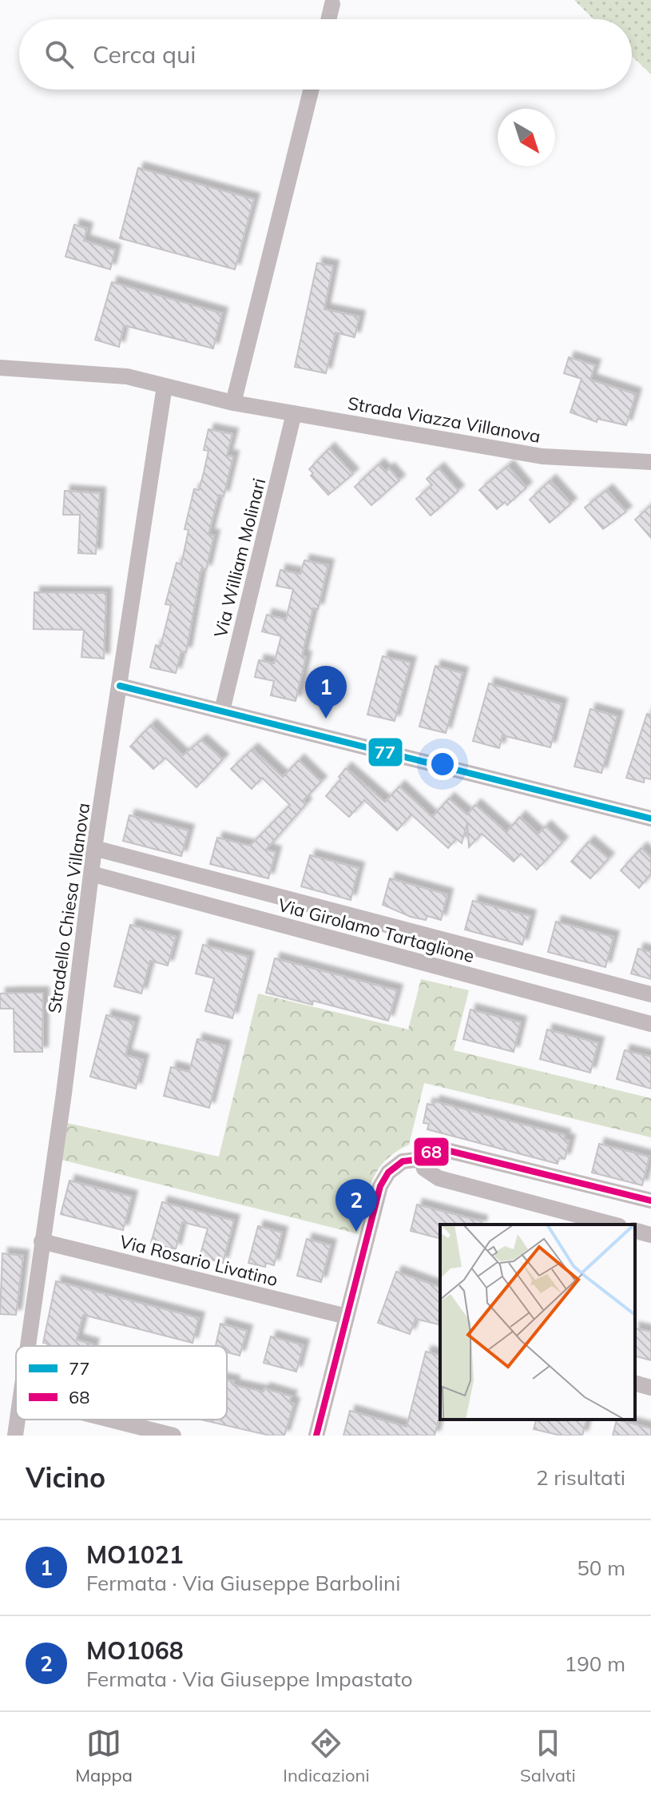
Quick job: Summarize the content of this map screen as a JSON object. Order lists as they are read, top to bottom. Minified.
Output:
{"streets":{"street":["Strada Viazza Villanova","Via William Molinari","Stradello Chiesa Villanova","Via Girolamo Tartaglione","Via Rosario Livatino"]},"crossings":[["Strada Viazza Villanova","Via William Molinari"],["Strada Viazza Villanova","Stradello Chiesa Villanova"],["Stradello Chiesa Villanova","Via Girolamo Tartaglione"],["Stradello Chiesa Villanova","Via Rosario Livatino"]],"lines":["transit line 77","transit line 68"],"legend":["77","68"],"north":"bottom right","page":{"search":"Cerca qui","pins":["1","2"],"heading":["Vicino","2 risultati"],"list":[{"mark":"1","name":"MO1021","note":"Fermata · Via Giuseppe Barbolini","value":"50 m"},{"mark":"2","name":"MO1068","note":"Fermata · Via Giuseppe Impastato","value":"190 m"}],"nav":["Mappa","Indicazioni","Salvati"]}}
